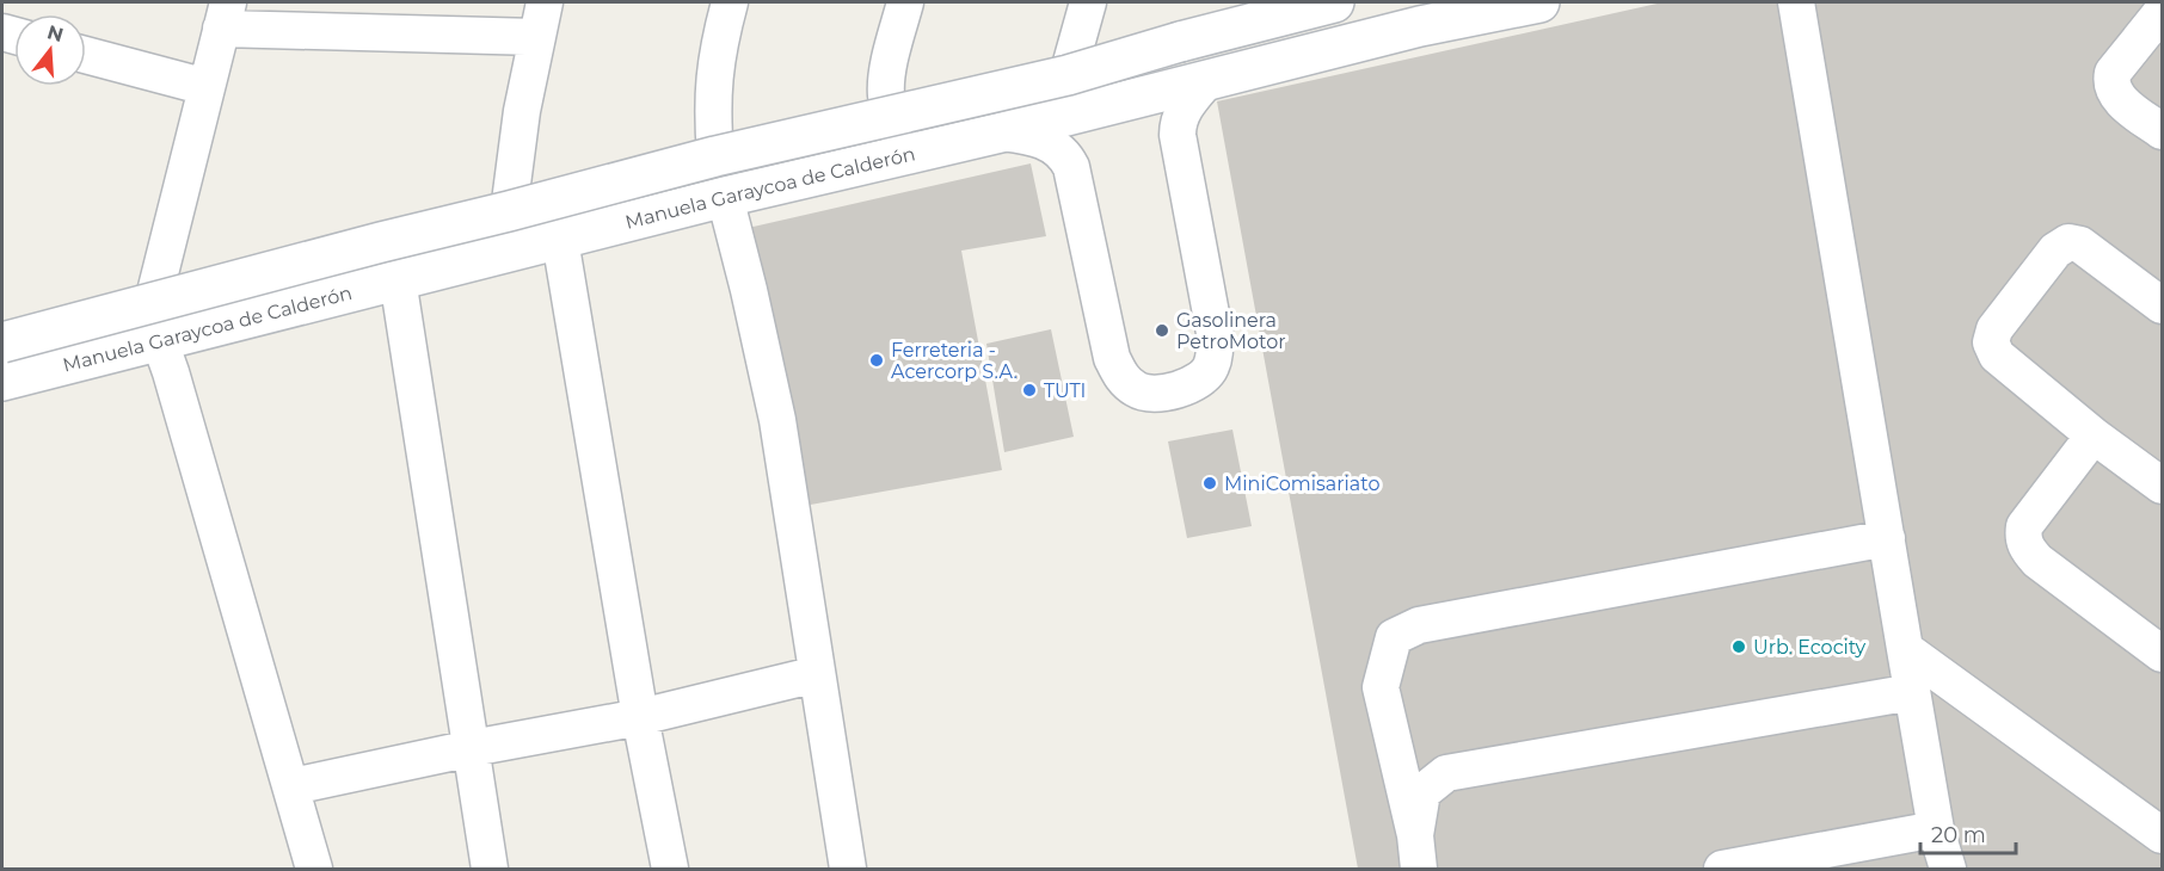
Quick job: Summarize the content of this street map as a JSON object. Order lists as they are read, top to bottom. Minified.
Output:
{"streets":{"street":["Manuela Garaycoa de Calderón"]},"places":["Gasolinera PetroMotor","Ferreteria - Acercorp S.A.","TUTI","MiniComisariato","Urb. Ecocity"],"scale_bar":"20 m","north":"top"}
